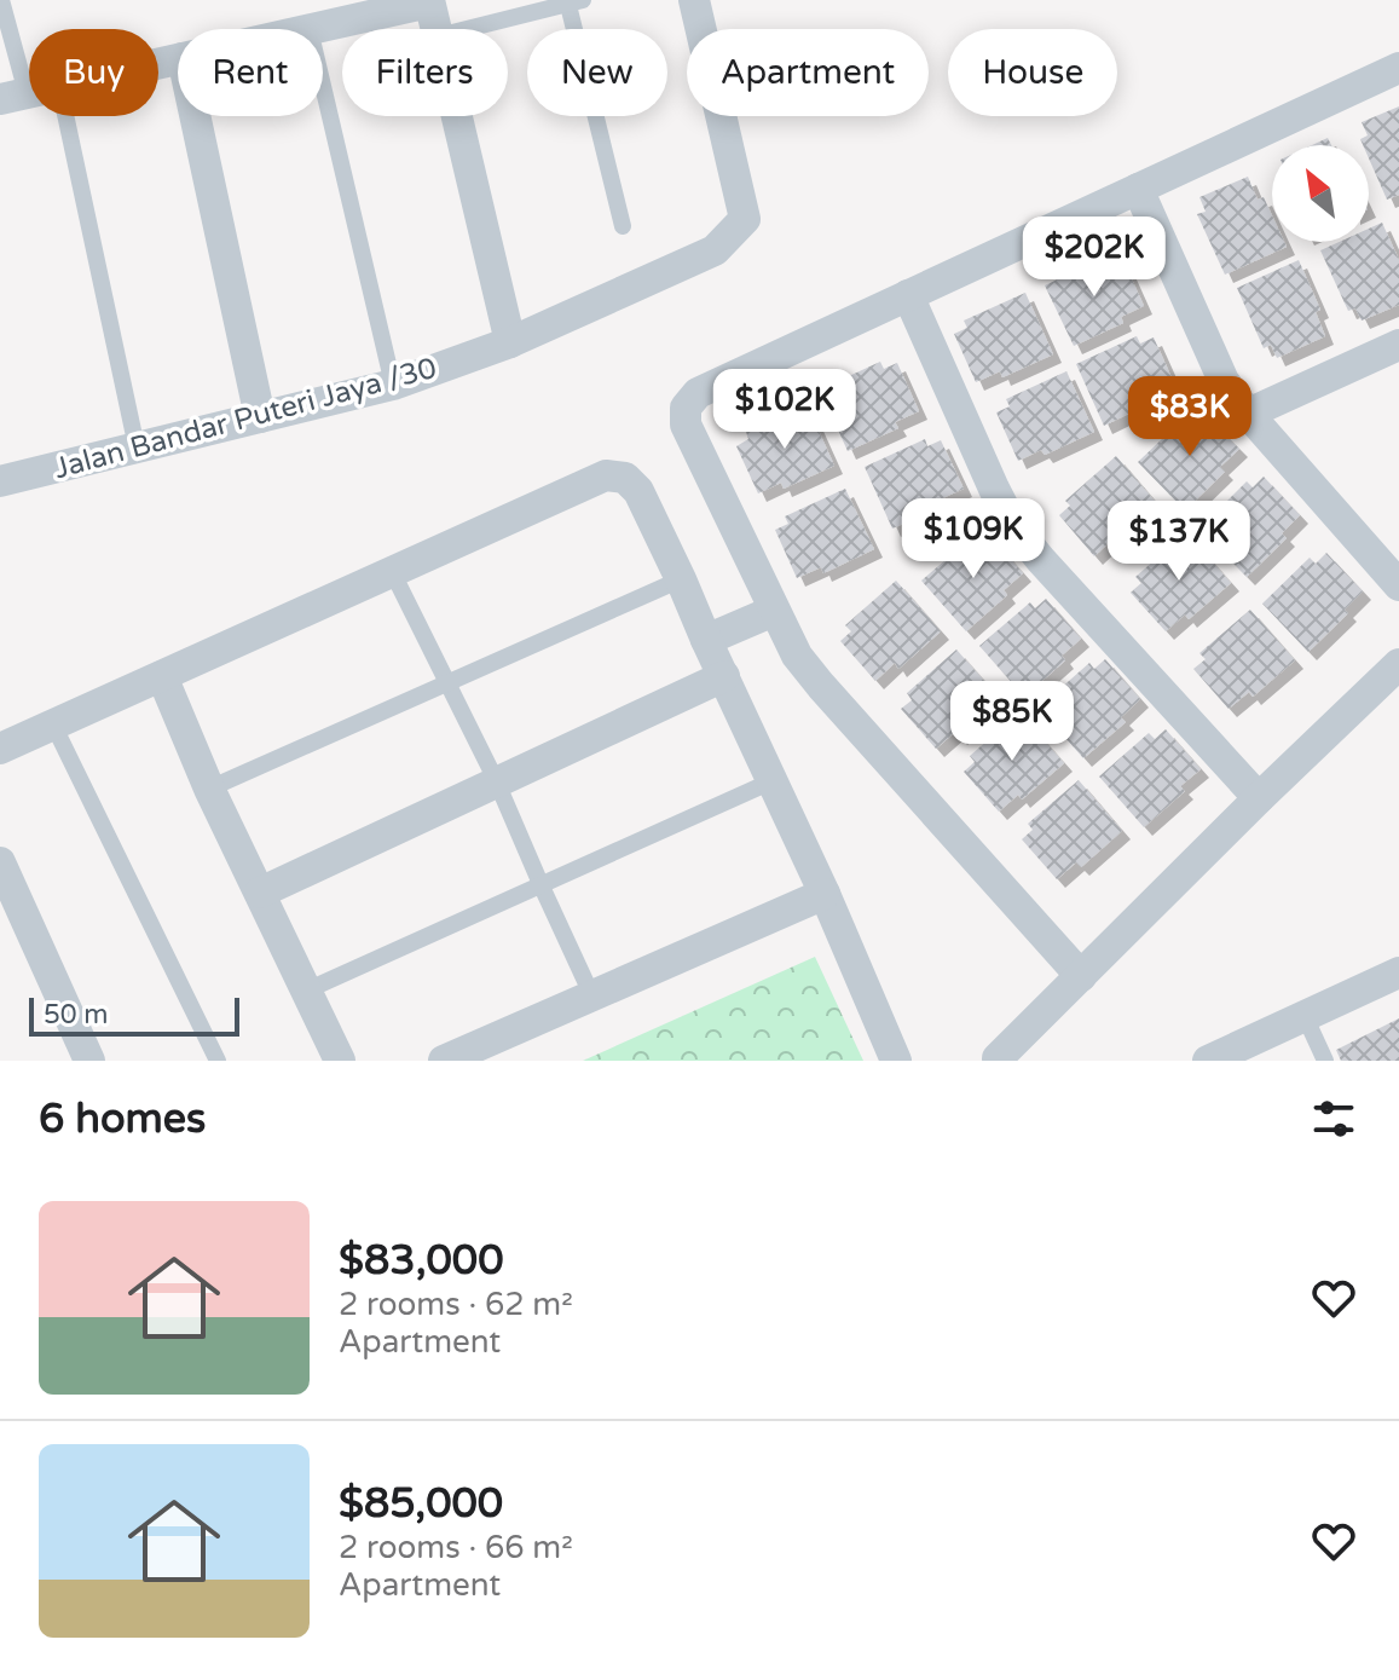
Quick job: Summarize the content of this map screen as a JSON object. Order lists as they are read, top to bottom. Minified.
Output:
{"streets":{"street":["Jalan Bandar Puteri Jaya /30"]},"scale_bar":"50 m","north":"top left","page":{"chip":["Buy","Rent","Filters","New","Apartment","House"],"price":["$202K","$102K","$83K","$109K","$137K","$85K"],"scale":"50 m","heading":"6 homes","list":[{"name":"$83,000","note":"2 rooms · 62 m² · Apartment"},{"name":"$85,000","note":"2 rooms · 66 m² · Apartment"}]}}
